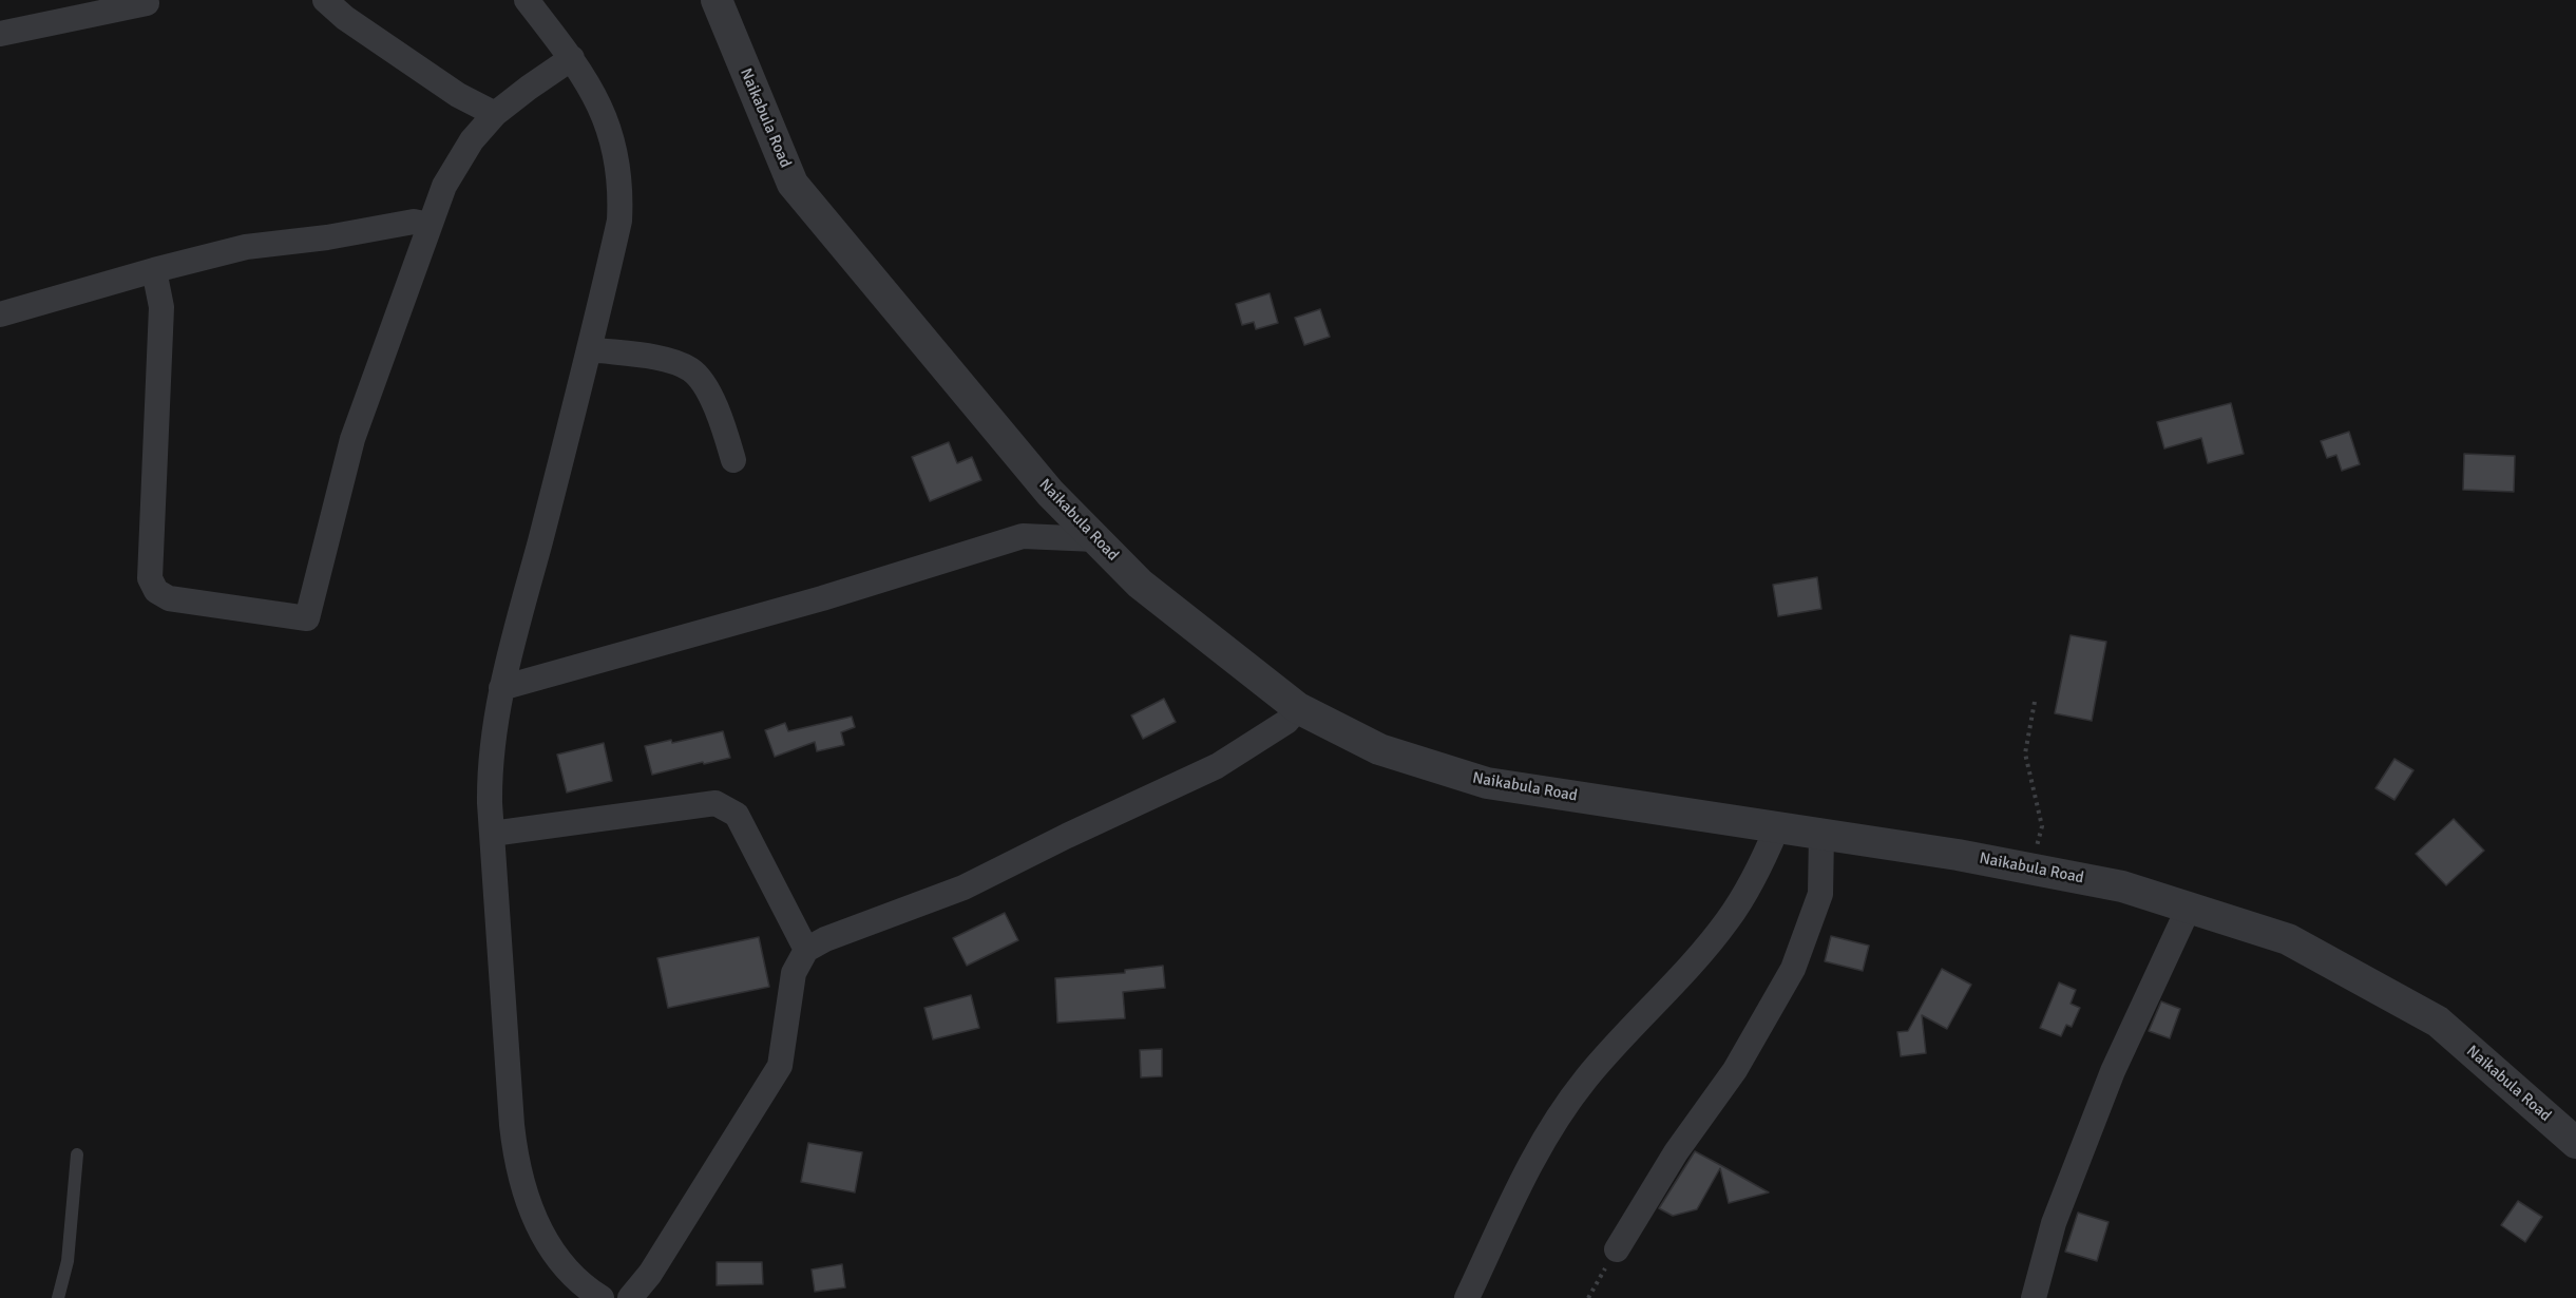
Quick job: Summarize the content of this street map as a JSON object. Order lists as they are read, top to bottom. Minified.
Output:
{"streets":{"street":["Naikabula Road"]}}
